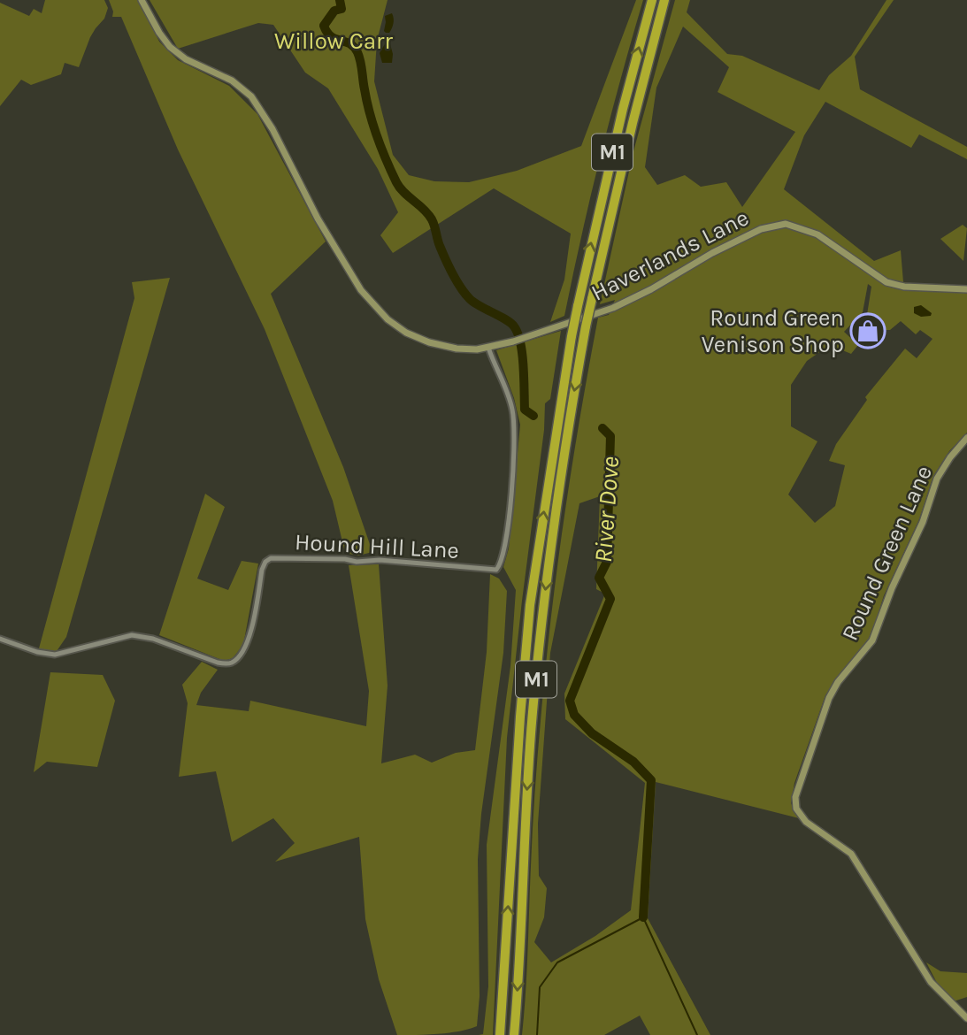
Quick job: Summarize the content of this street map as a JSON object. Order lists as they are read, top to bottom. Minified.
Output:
{"streets":{"highway":["M1"],"street":["Haverlands Lane","Hound Hill Lane","Round Green Lane"]},"crossings":[["Haverlands Lane","Hound Hill Lane"]],"water":["River Dove"],"parks":["Willow Carr"],"places":{"shop":["Round Green Venison Shop"]}}
